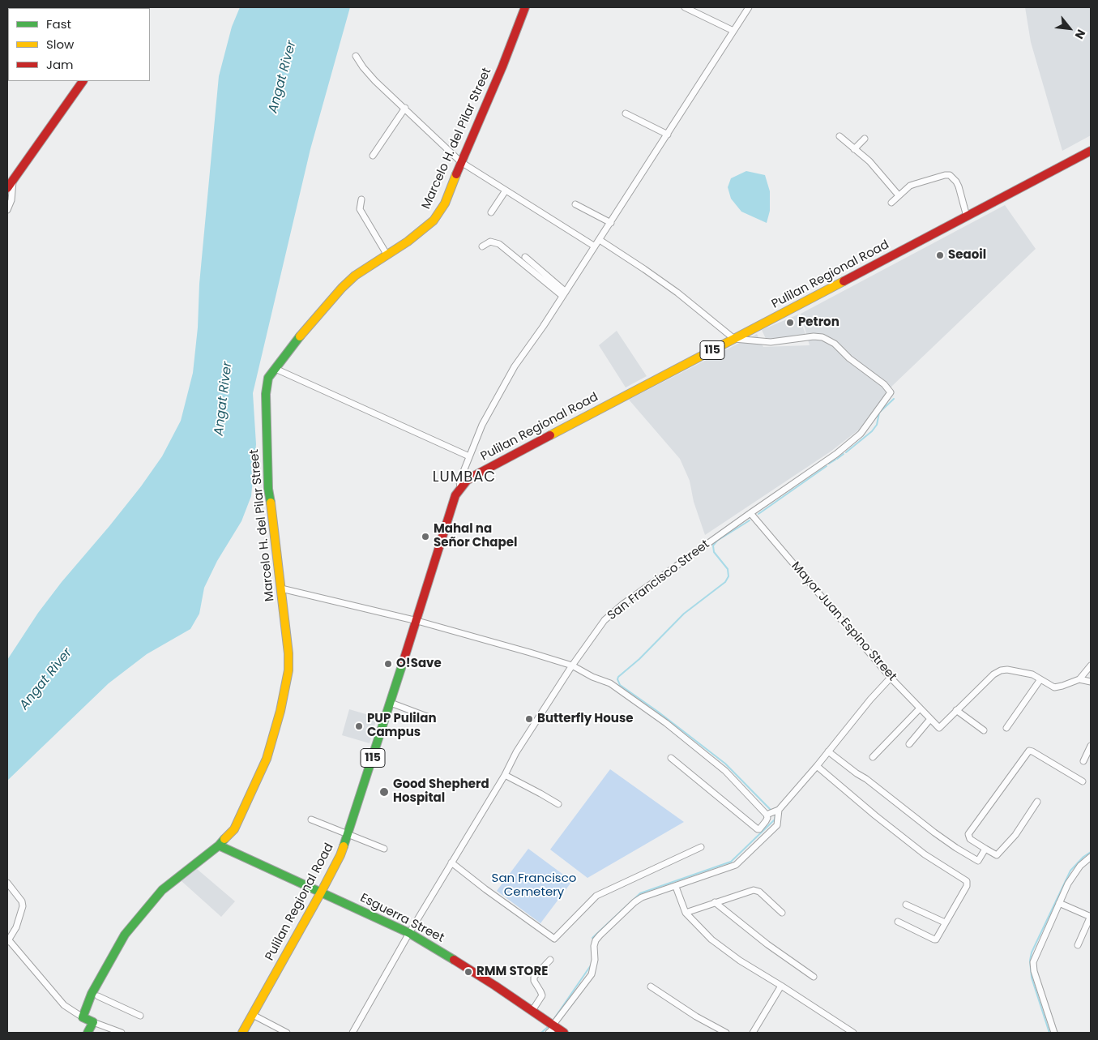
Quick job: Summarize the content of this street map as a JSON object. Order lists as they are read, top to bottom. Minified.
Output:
{"streets":{"main road":["Marcelo H. del Pilar Street","Pulilan Regional Road","115","Esguerra Street"],"street":["San Francisco Street","Mayor Juan Espino Street"]},"crossings":[["Marcelo H. del Pilar Street","Esguerra Street"],["Pulilan Regional Road","San Francisco Street"],["Pulilan Regional Road","Esguerra Street"],["San Francisco Street","Mayor Juan Espino Street"],["San Francisco Street","Esguerra Street"]],"districts":["LUMBAC"],"water":["Angat River"],"parks":["San Francisco Cemetery"],"places":["Seaoil","Petron","Mahal na Señor Chapel","O!Save","Butterfly House","PUP Pulilan Campus","Good Shepherd Hospital","RMM STORE"],"legend":["Fast","Slow","Jam"],"north":"bottom right"}
